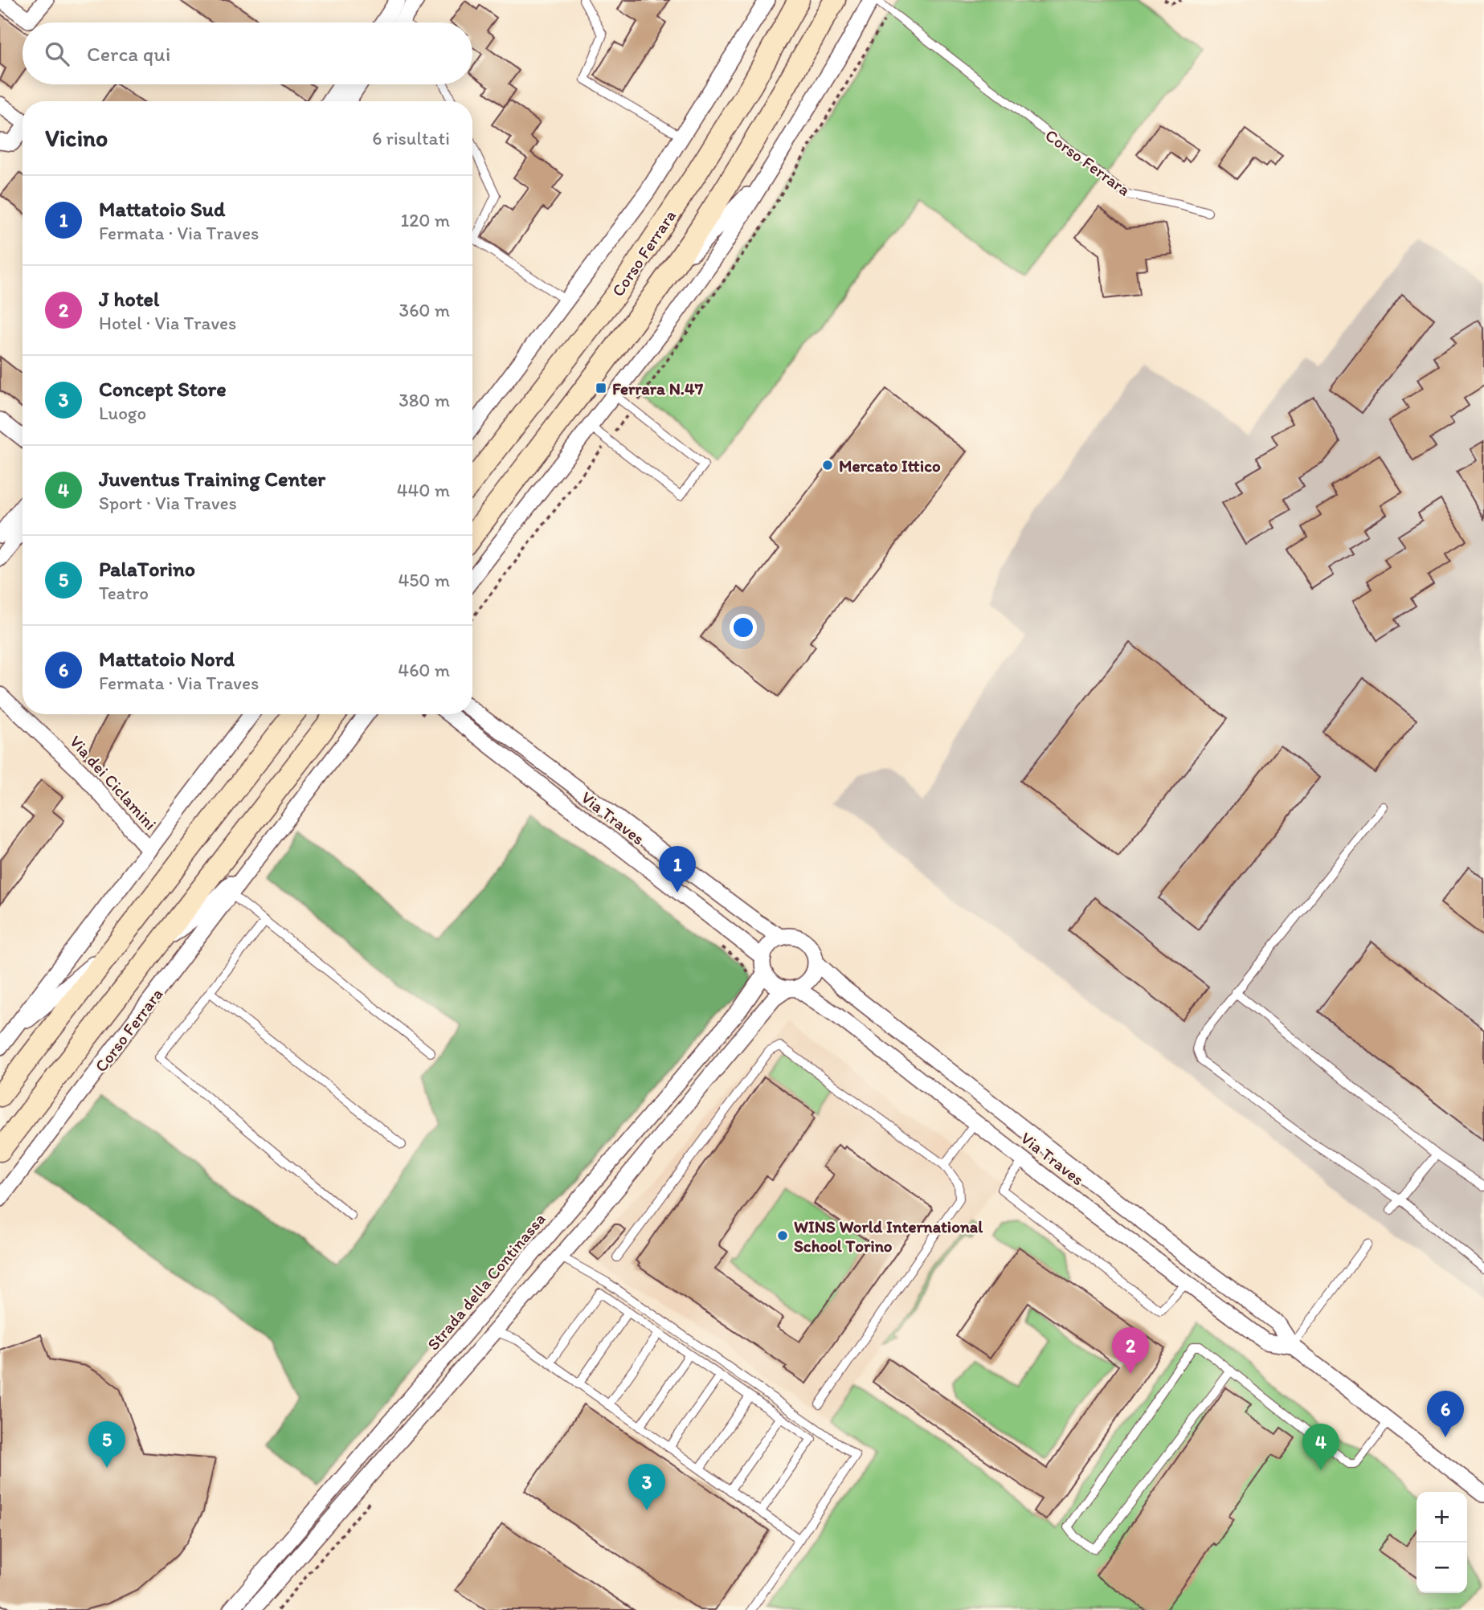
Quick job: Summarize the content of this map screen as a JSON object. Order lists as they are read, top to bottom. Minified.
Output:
{"streets":{"main road":["Corso Ferrara"],"street":["Via dei Ciclamini","Via Traves","Strada della Continassa"]},"crossings":[["Via Traves","Strada della Continassa"]],"places":{"transit":["Ferrara N.47"],"other":["Mercato Ittico","WINS World International School Torino"]},"page":{"search":"Cerca qui","heading":["Vicino","6 risultati"],"list":[{"mark":"1","name":"Mattatoio Sud","note":"Fermata · Via Traves","value":"120 m"},{"mark":"2","name":"J hotel","note":"Hotel · Via Traves","value":"360 m"},{"mark":"3","name":"Concept Store","note":"Luogo","value":"380 m"},{"mark":"4","name":"Juventus Training Center","note":"Sport · Via Traves","value":"440 m"},{"mark":"5","name":"PalaTorino","note":"Teatro","value":"450 m"},{"mark":"6","name":"Mattatoio Nord","note":"Fermata · Via Traves","value":"460 m"}],"pins":["1","2","6","5","4","3"],"map_buttons":["+","−"]}}
